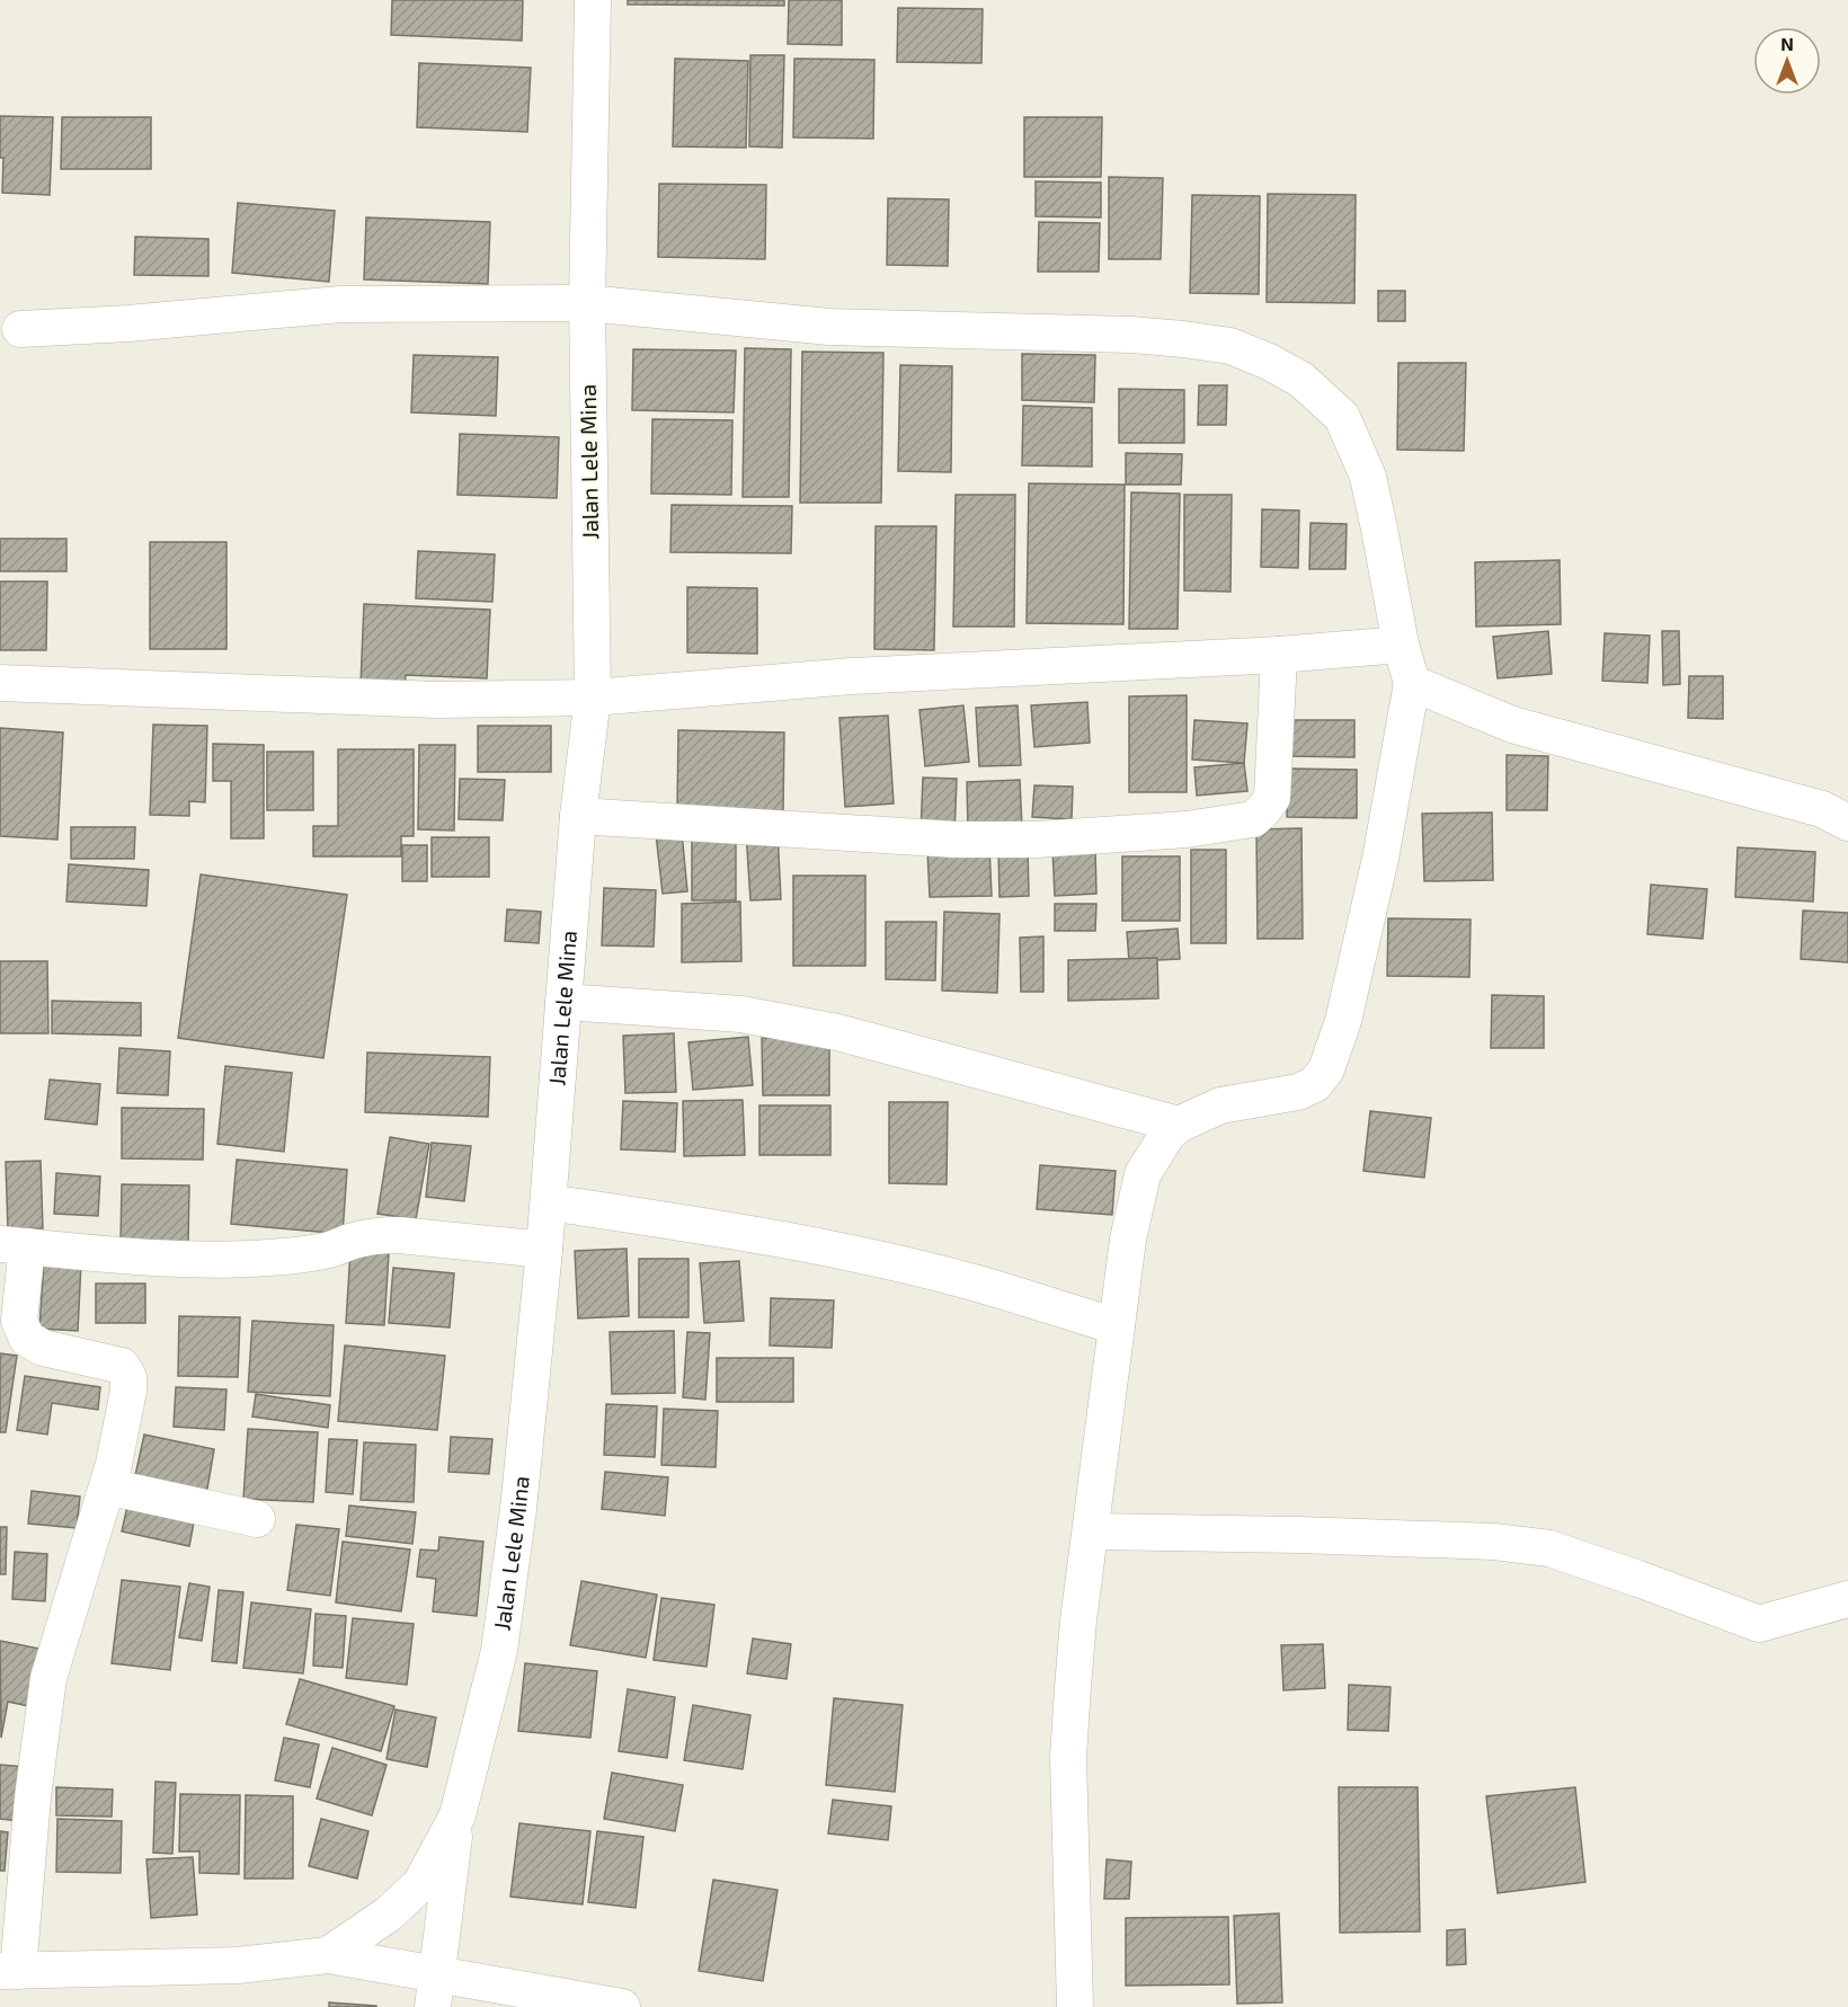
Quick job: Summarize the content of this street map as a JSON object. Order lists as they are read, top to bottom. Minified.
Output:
{"streets":{"street":["Jalan Lele Mina"]},"north":"top"}
